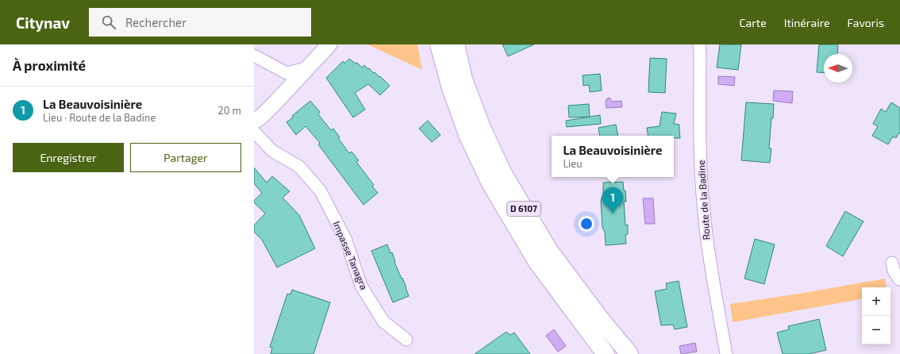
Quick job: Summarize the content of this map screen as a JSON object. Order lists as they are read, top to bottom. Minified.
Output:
{"streets":{"highway":["D 6107"],"street":["Route de la Badine","Impasse Tanagra"]},"north":"left","page":{"header":"Citynav","search":"Rechercher","nav":["Carte","Itinéraire","Favoris"],"heading":"À proximité","list":[{"mark":"1","name":"La Beauvoisinière","note":"Lieu · Route de la Badine","value":"20 m"}],"buttons":["Enregistrer","Partager"],"popup":["La Beauvoisinière","Lieu"],"pins":"1","map_buttons":["+","−"]}}
